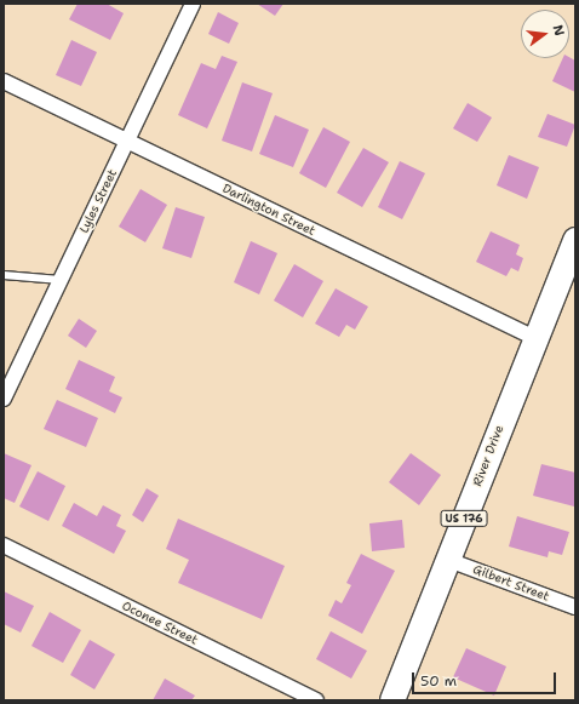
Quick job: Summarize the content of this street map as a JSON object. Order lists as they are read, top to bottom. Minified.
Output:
{"streets":{"main road":["River Drive","US 176"],"street":["Lyles Street","Darlington Street","Gilbert Street","Oconee Street"]},"crossings":[["Lyles Street","Darlington Street"],["Darlington Street","River Drive"],["River Drive","Gilbert Street"]],"scale_bar":"50 m","north":"right"}
